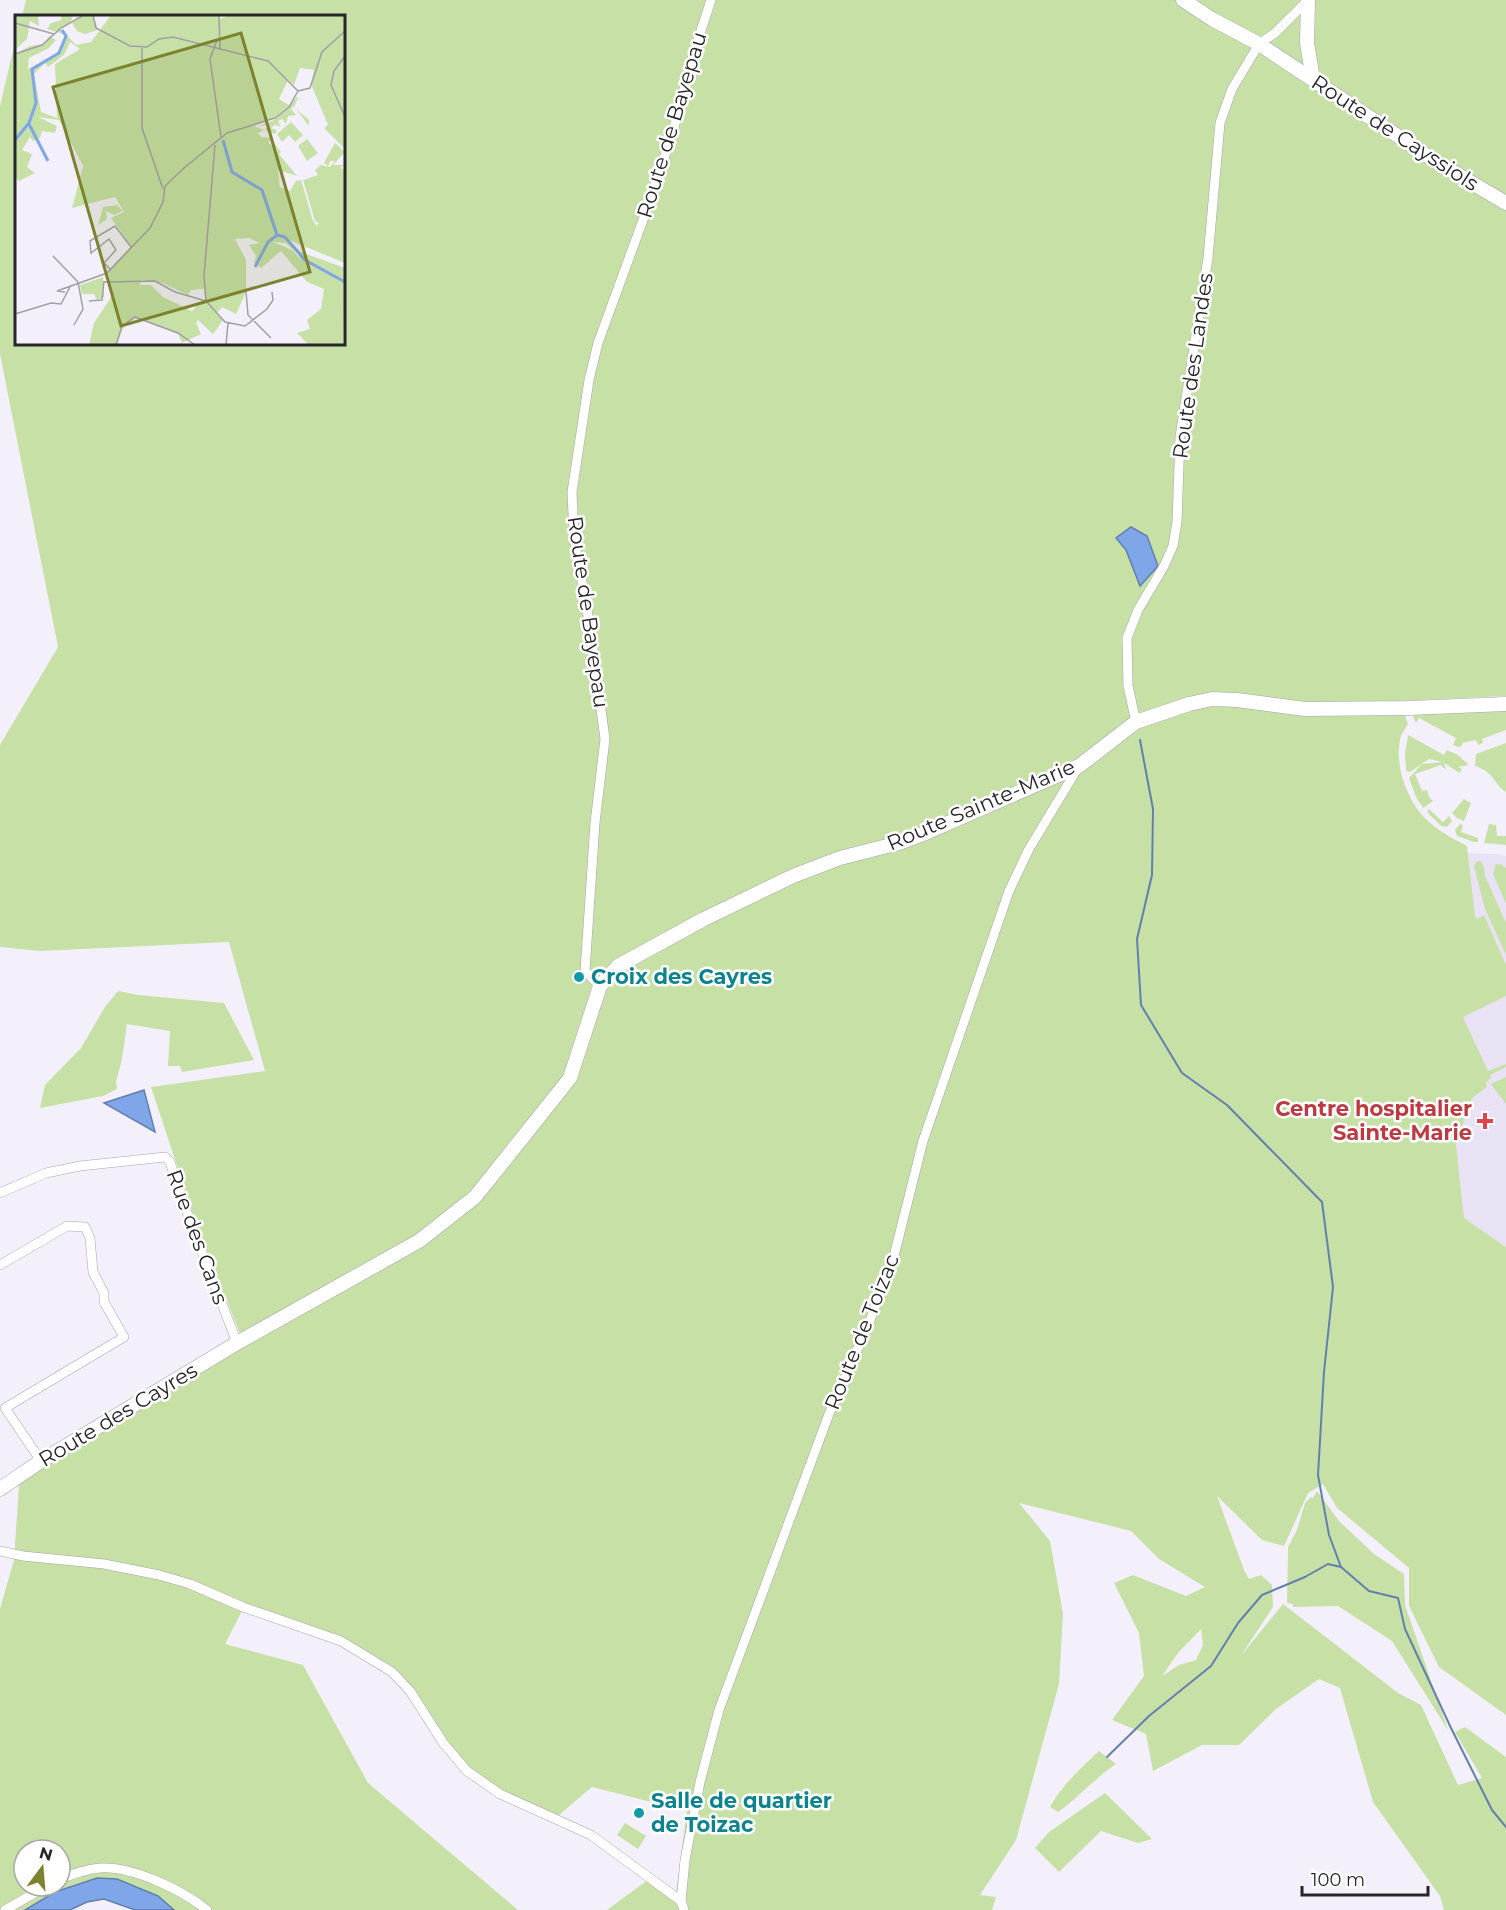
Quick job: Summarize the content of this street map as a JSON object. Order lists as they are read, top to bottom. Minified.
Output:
{"streets":{"street":["Route de Bayepau","Route de Cayssiols","Route des Landes","Route Sainte-Marie","Rue des Cans","Route de Toizac","Route des Cayres"]},"crossings":[["Route de Bayepau","Route Sainte-Marie"],["Route de Bayepau","Route des Cayres"],["Route de Cayssiols","Route des Landes"],["Route des Landes","Route Sainte-Marie"],["Route Sainte-Marie","Route de Toizac"],["Route Sainte-Marie","Route des Cayres"],["Rue des Cans","Route des Cayres"]],"places":{"other":["Croix des Cayres","Salle de quartier de Toizac"],"health":["Centre hospitalier Sainte-Marie"]},"scale_bar":"100 m","north":"top"}
